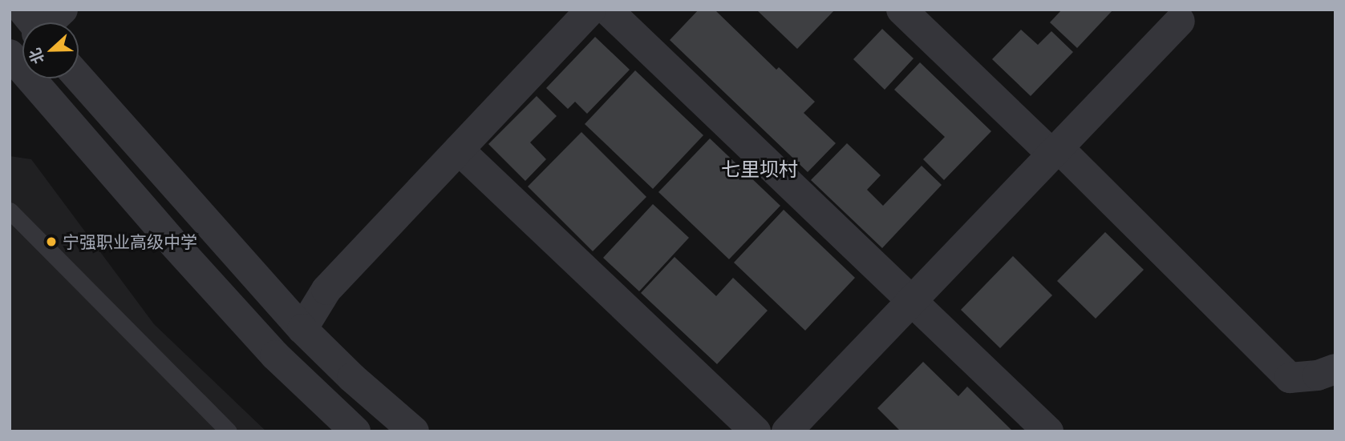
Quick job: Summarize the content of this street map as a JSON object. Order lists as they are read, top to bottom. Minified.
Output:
{"districts":["七里坝村"],"places":["宁强职业高级中学"],"north":"left"}
